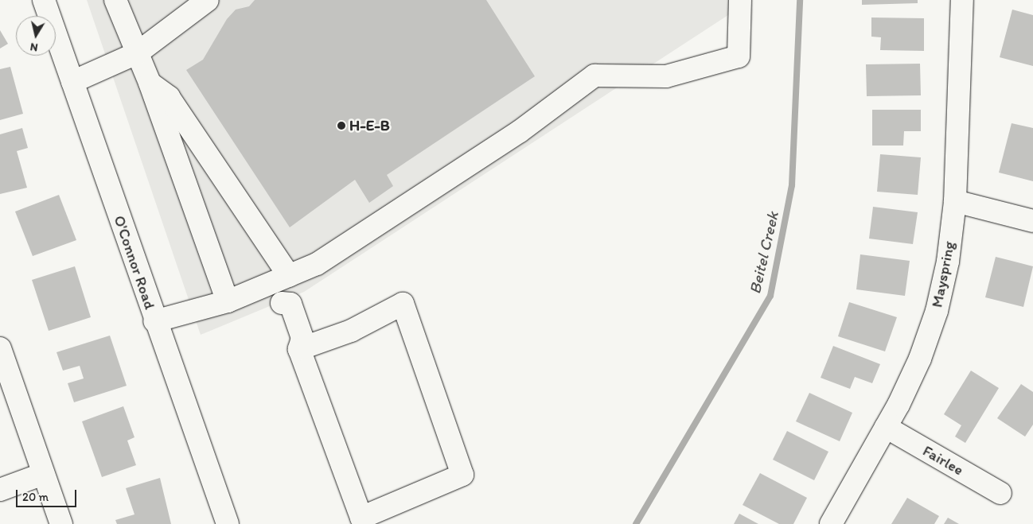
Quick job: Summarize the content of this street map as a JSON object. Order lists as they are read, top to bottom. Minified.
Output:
{"streets":{"street":["O'Connor Road","Mayspring","Fairlee"]},"crossings":[["Mayspring","Fairlee"]],"water":["Beitel Creek"],"places":["H-E-B"],"scale_bar":"20 m","north":"bottom"}
